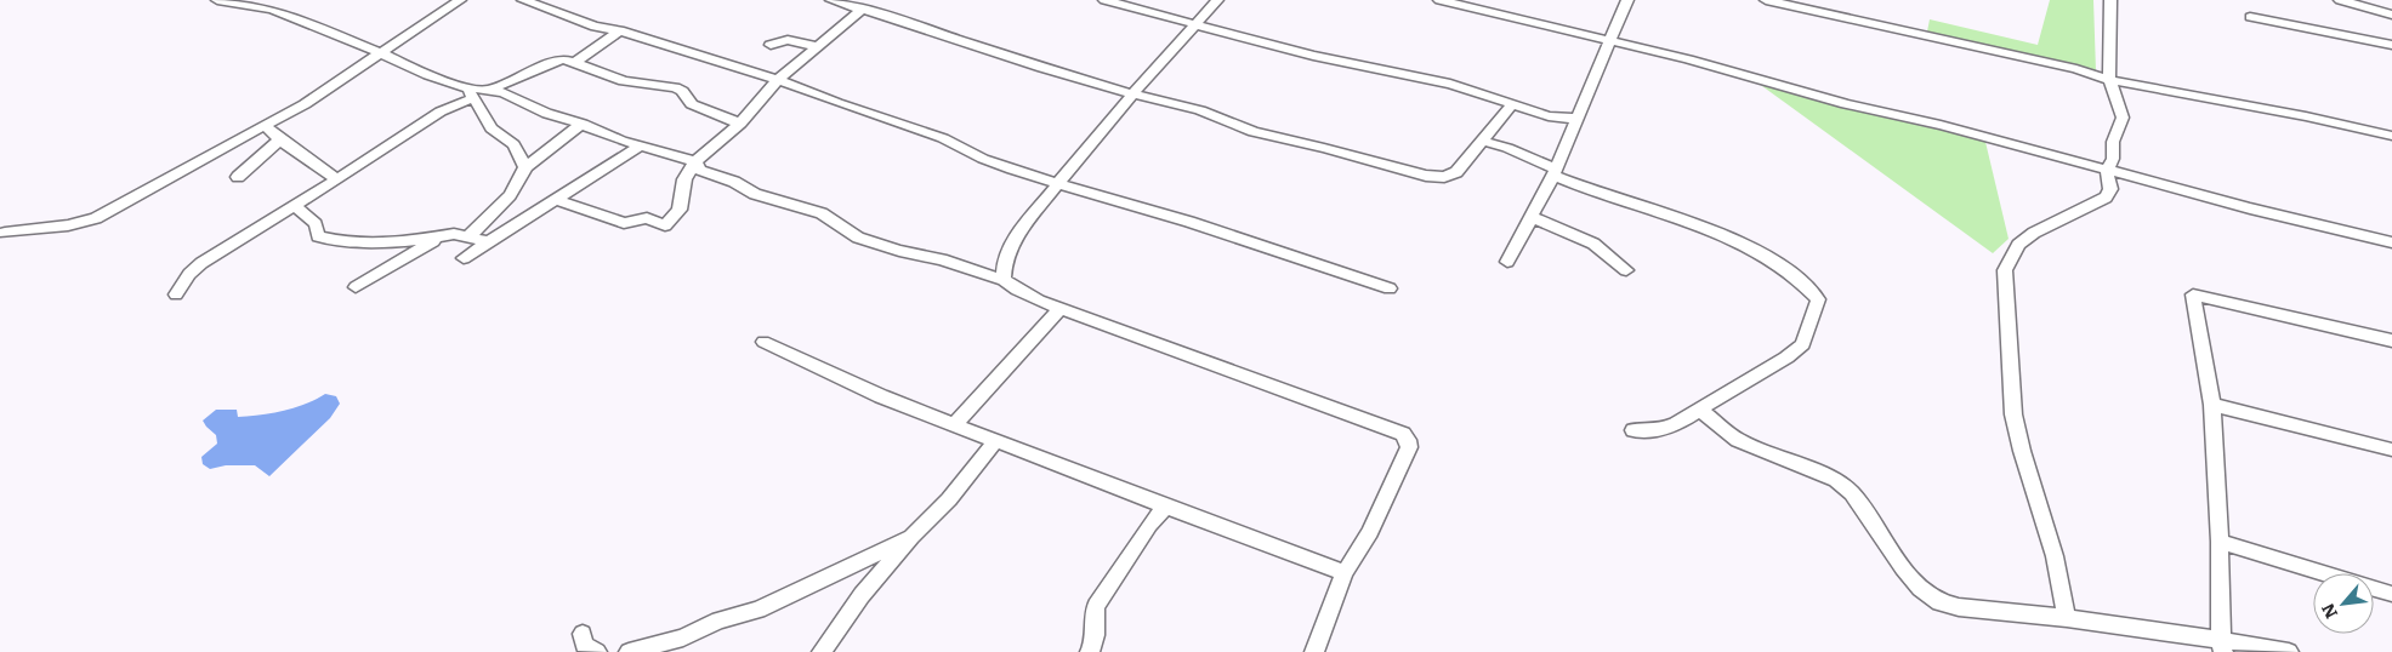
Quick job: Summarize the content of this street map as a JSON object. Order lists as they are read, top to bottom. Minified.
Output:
{"north":"bottom left"}
